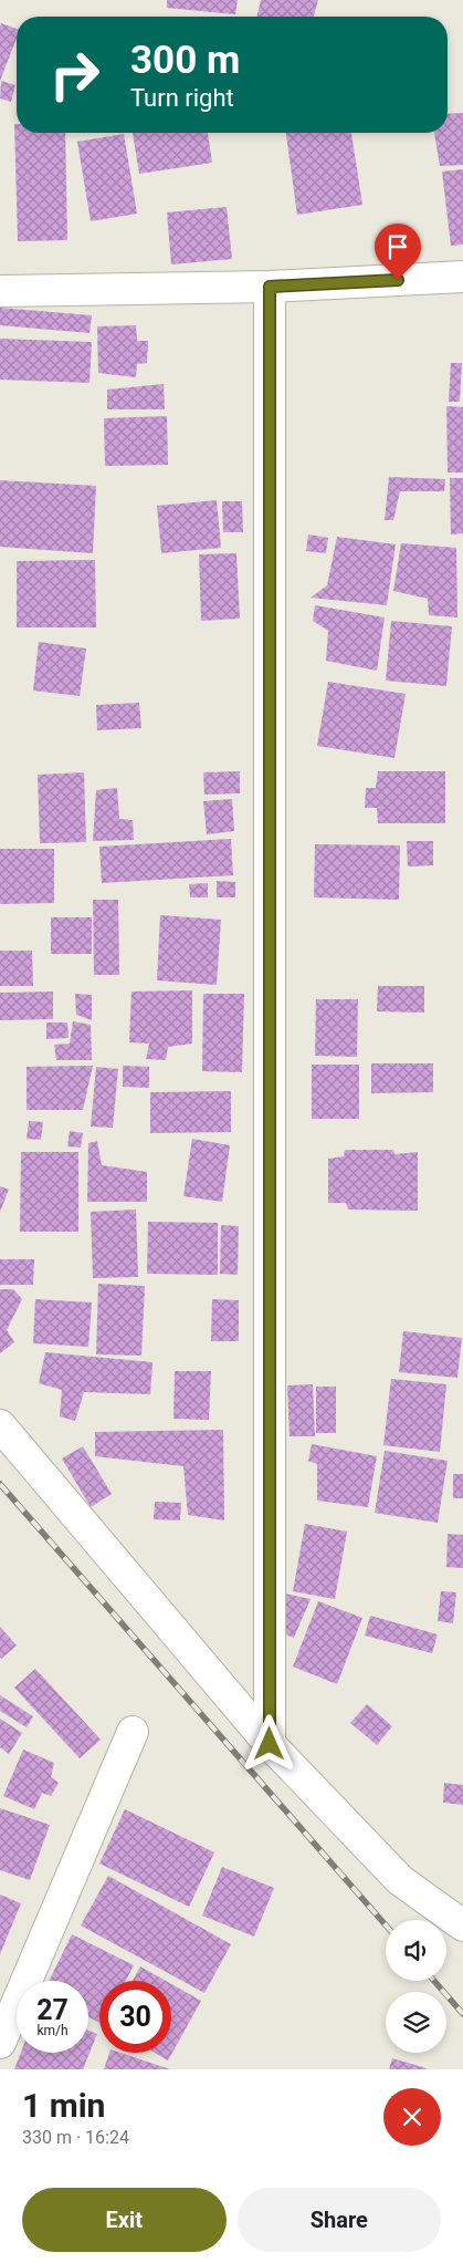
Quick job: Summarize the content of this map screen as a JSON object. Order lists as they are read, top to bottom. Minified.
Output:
{"page":{"turn":["300 m","Turn right"],"speed":"27 km/h","limit":"30","heading":["1 min","330 m · 16:24"],"buttons":["Exit","Share"]}}
